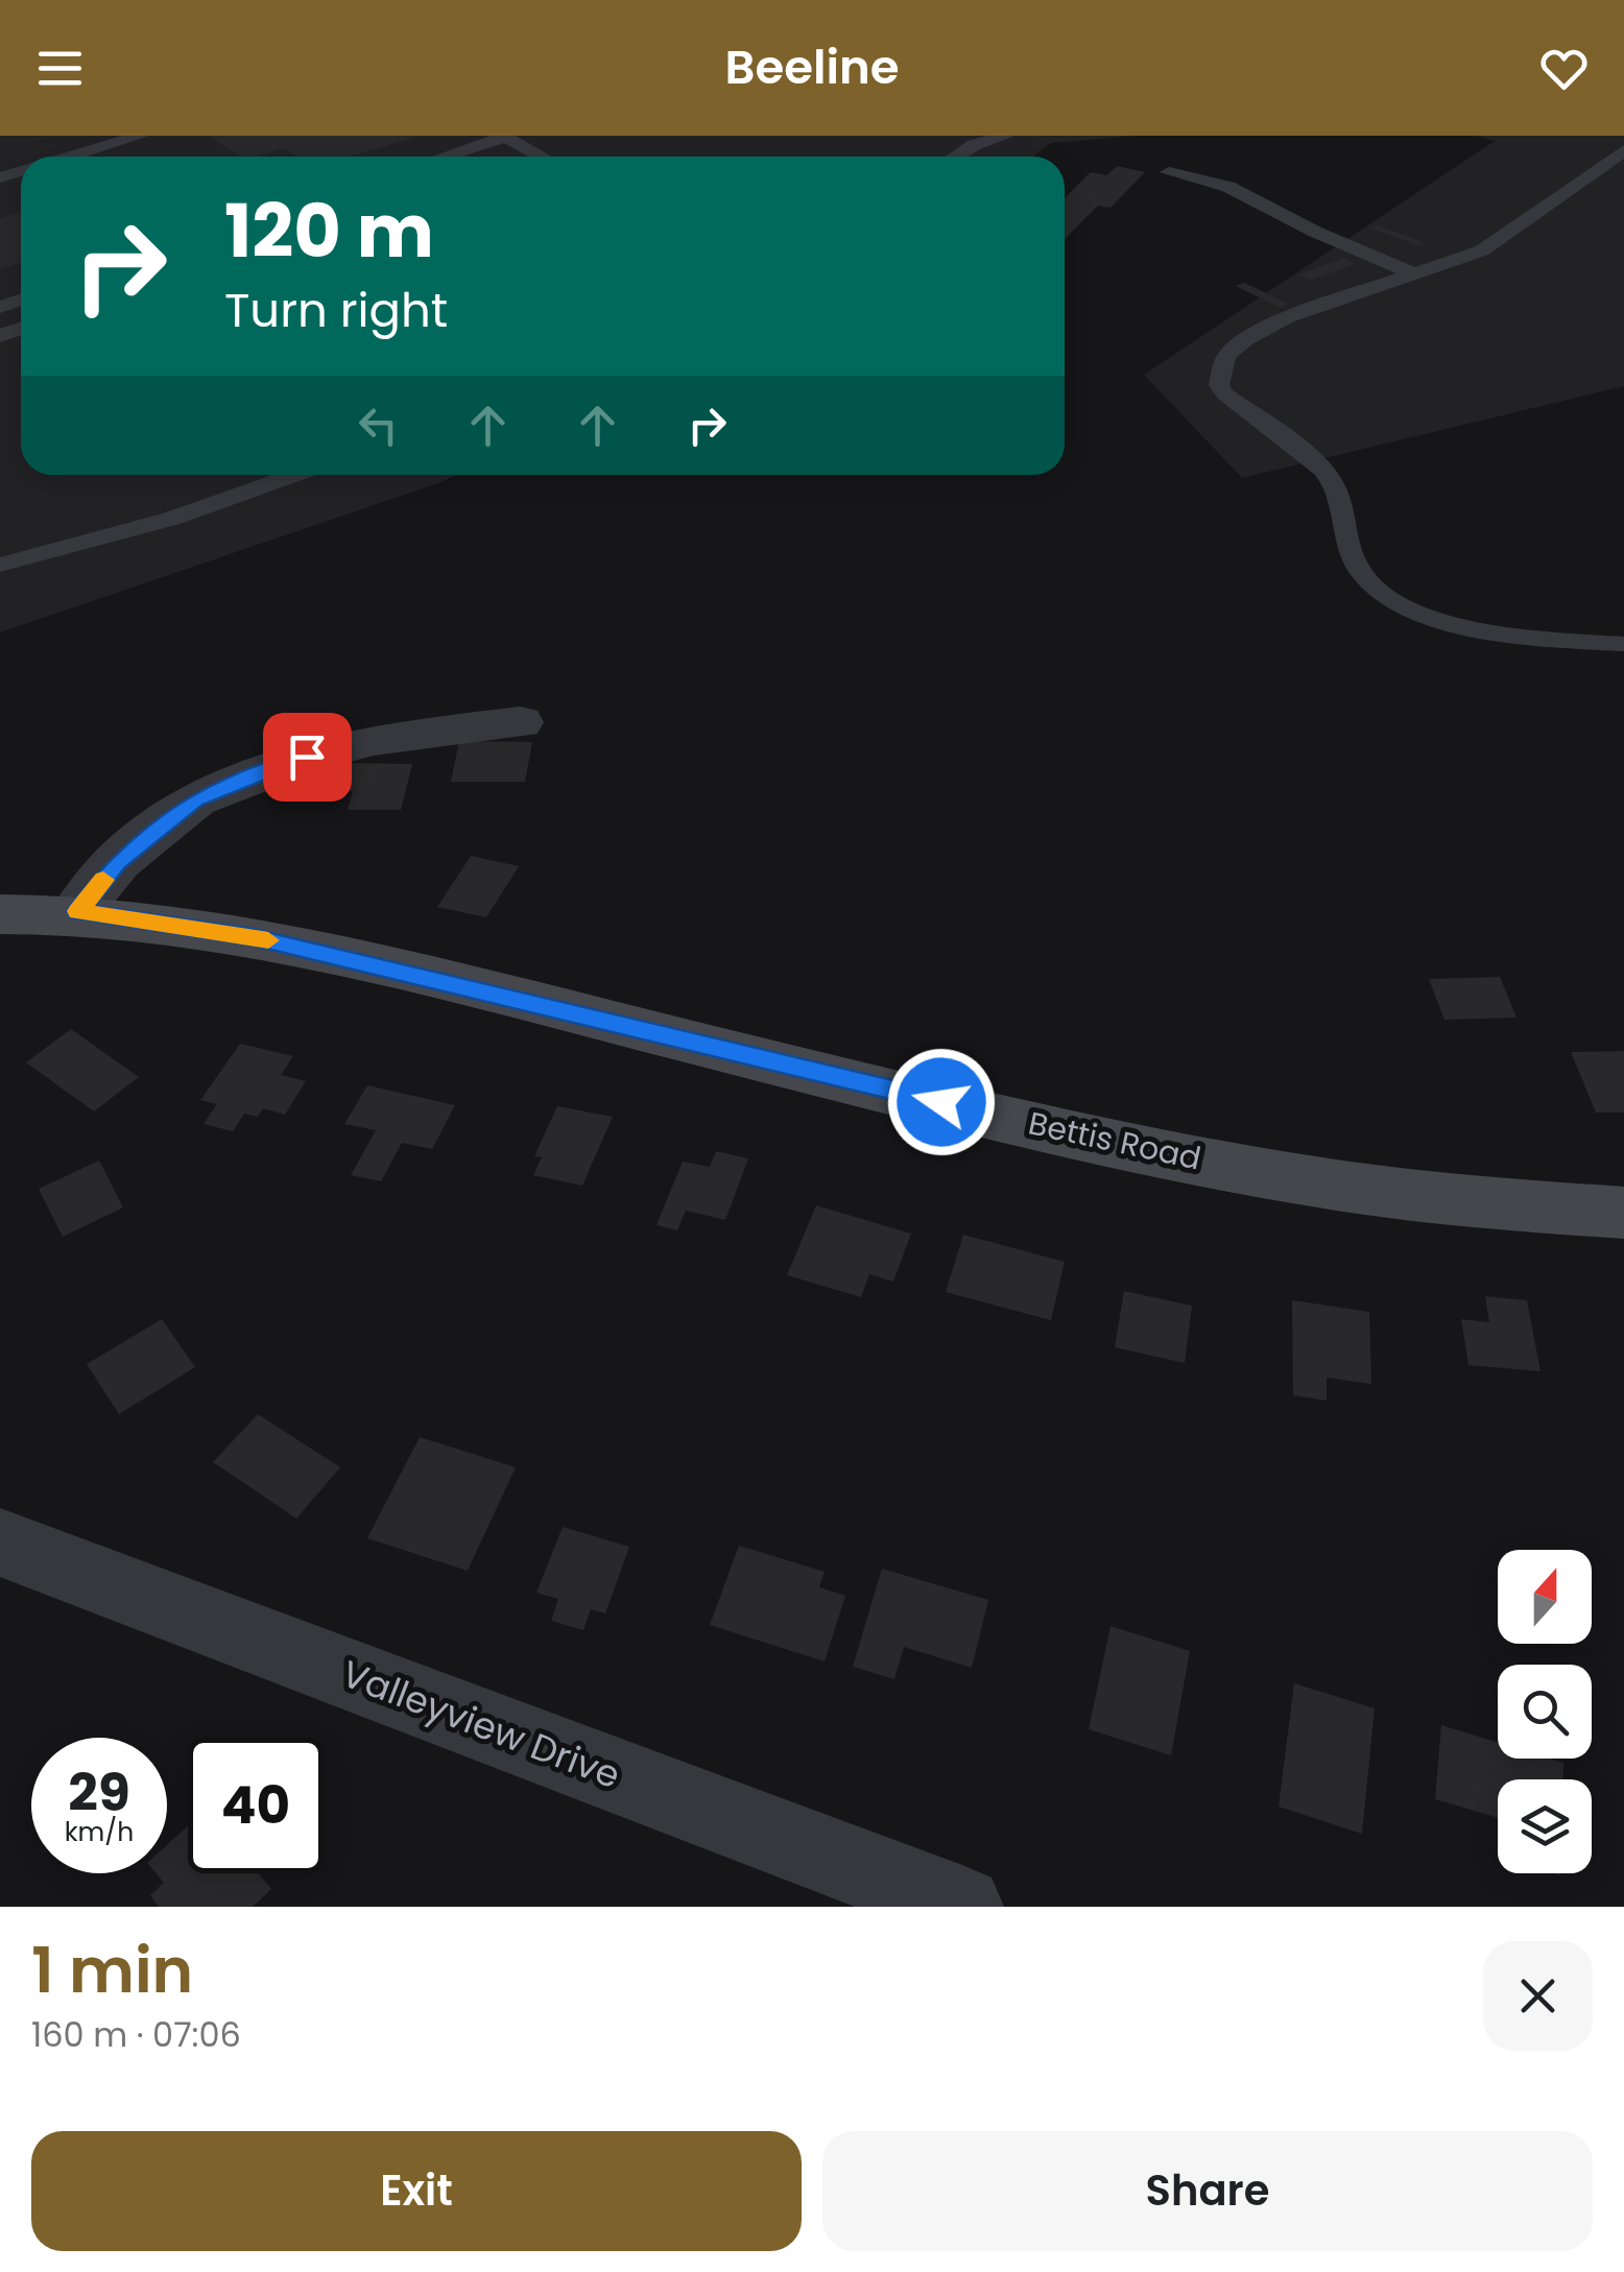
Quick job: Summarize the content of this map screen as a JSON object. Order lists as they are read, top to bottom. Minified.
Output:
{"streets":{"street":["Bettis Road","Valleyview Drive"]},"north":"top","page":{"header":"Beeline","turn":["120 m","Turn right"],"speed":"29 km/h","limit":"40","heading":["1 min","160 m · 07:06"],"buttons":["Exit","Share"]}}
